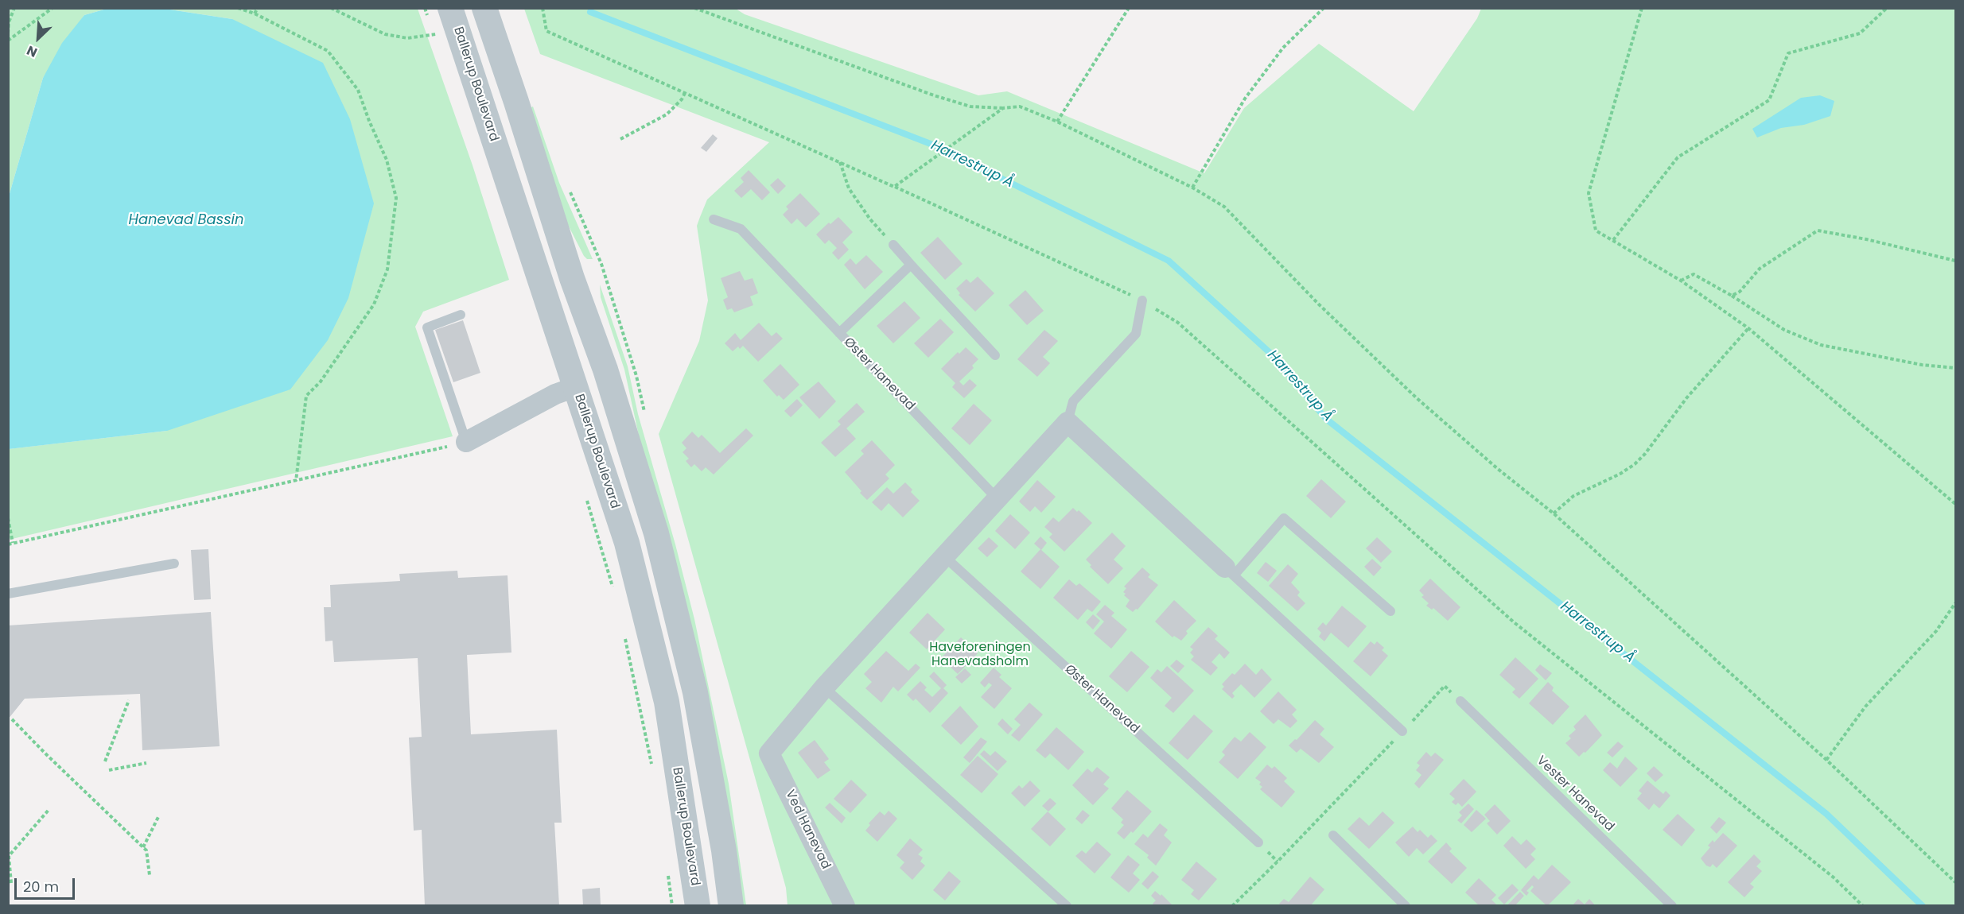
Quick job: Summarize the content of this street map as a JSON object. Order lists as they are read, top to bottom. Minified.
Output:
{"streets":{"street":["Ballerup Boulevard","Ved Hanevad"],"lane":["Øster Hanevad","Vester Hanevad"]},"water":["Harrestrup Å","Hanevad Bassin"],"parks":["Haveforeningen Hanevadsholm"],"scale_bar":"20 m","north":"bottom left"}
